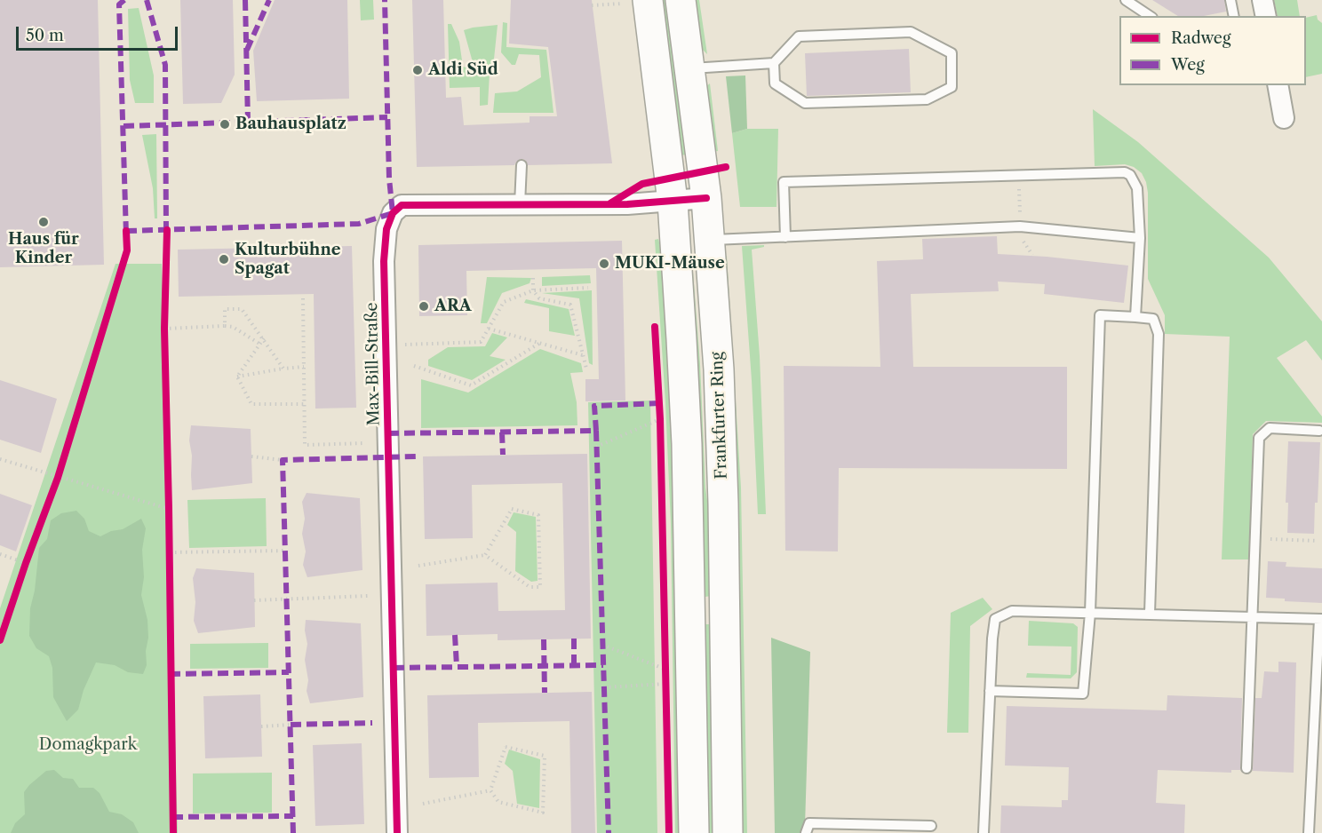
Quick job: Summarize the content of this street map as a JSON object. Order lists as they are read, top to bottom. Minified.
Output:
{"streets":{"main road":["Frankfurter Ring"],"street":["Max-Bill-Straße"]},"crossings":[["Max-Bill-Straße","Frankfurter Ring"]],"parks":["Domagkpark"],"places":["Aldi Süd","Bauhausplatz","Haus für Kinder","Kulturbühne Spagat","MUKI-Mäuse","ARA"],"legend":["Radweg","Weg"],"scale_bar":"50 m"}
